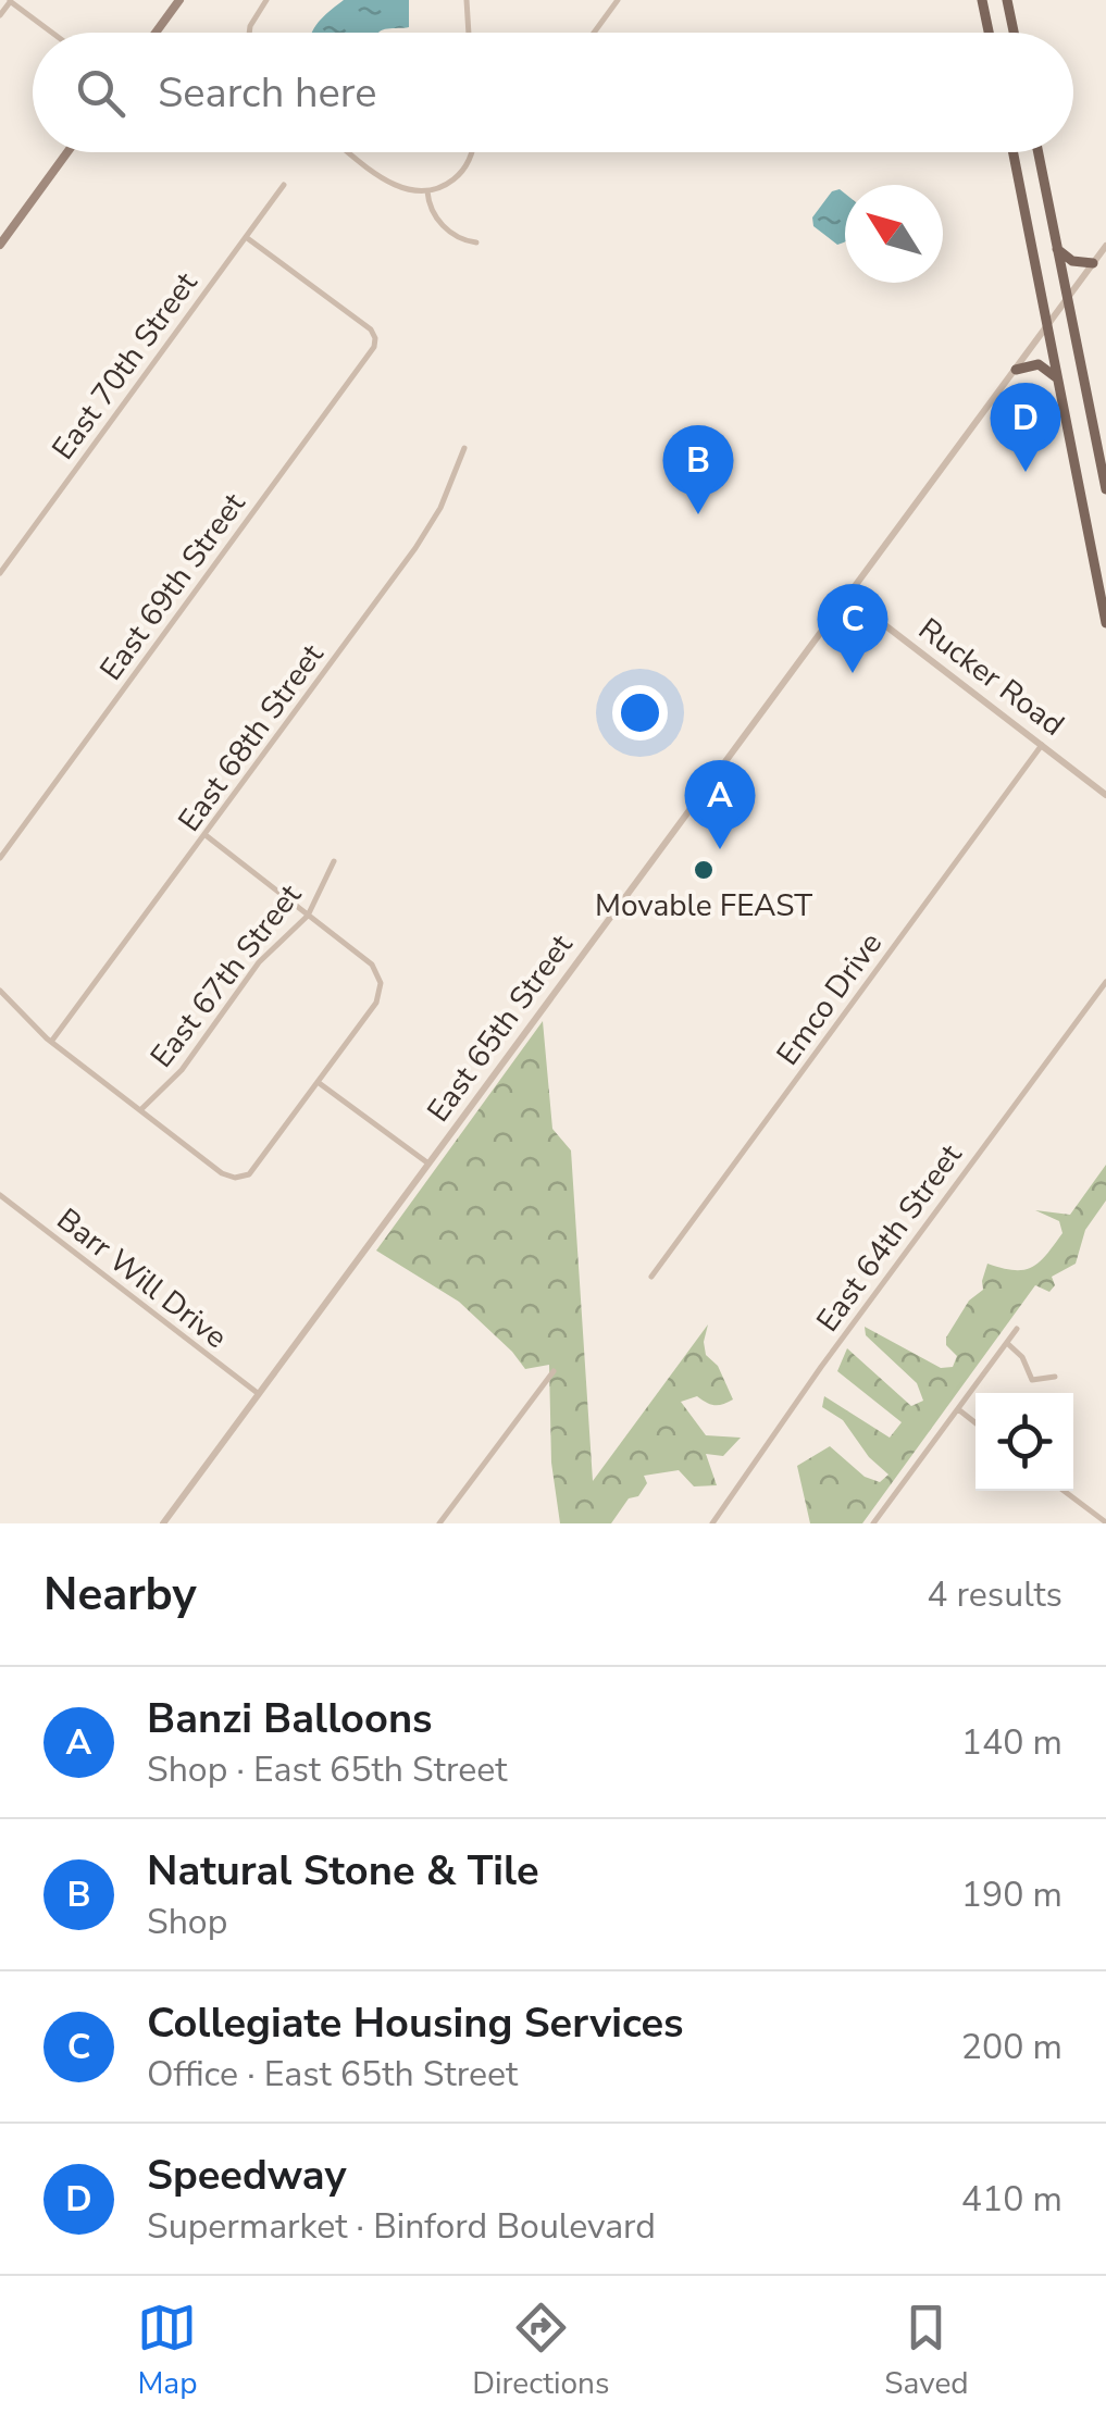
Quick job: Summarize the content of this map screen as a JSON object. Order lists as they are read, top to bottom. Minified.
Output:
{"streets":{"street":["East 70th Street","East 69th Street","Rucker Road","East 68th Street","East 67th Street","Emco Drive","East 65th Street","East 64th Street","Barr Will Drive"]},"crossings":[["East 70th Street","East 69th Street"],["Rucker Road","Emco Drive"],["Rucker Road","East 65th Street"],["East 65th Street","Barr Will Drive"]],"places":["Movable FEAST"],"north":"top left","page":{"search":"Search here","pins":["D","B","C","A"],"heading":["Nearby","4 results"],"list":[{"mark":"A","name":"Banzi Balloons","note":"Shop · East 65th Street","value":"140 m"},{"mark":"B","name":"Natural Stone & Tile","note":"Shop","value":"190 m"},{"mark":"C","name":"Collegiate Housing Services","note":"Office · East 65th Street","value":"200 m"},{"mark":"D","name":"Speedway","note":"Supermarket · Binford Boulevard","value":"410 m"}],"nav":["Map","Directions","Saved"]}}
